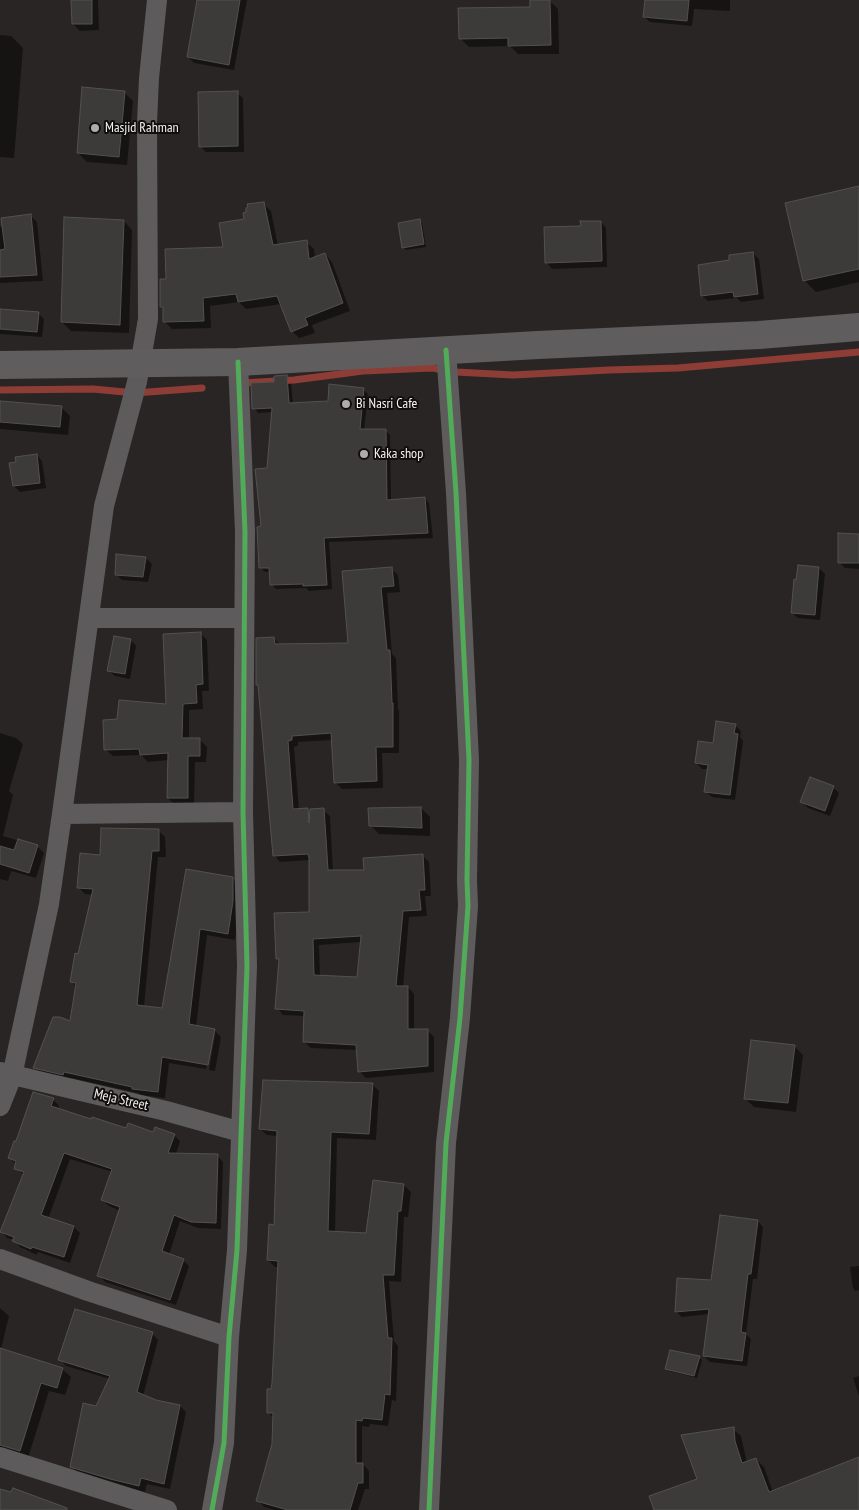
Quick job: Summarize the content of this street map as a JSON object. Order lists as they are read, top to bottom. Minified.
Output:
{"streets":{"street":["Meja Street"]},"places":["Masjid Rahman","Bi Nasri Cafe","Kaka shop"]}
